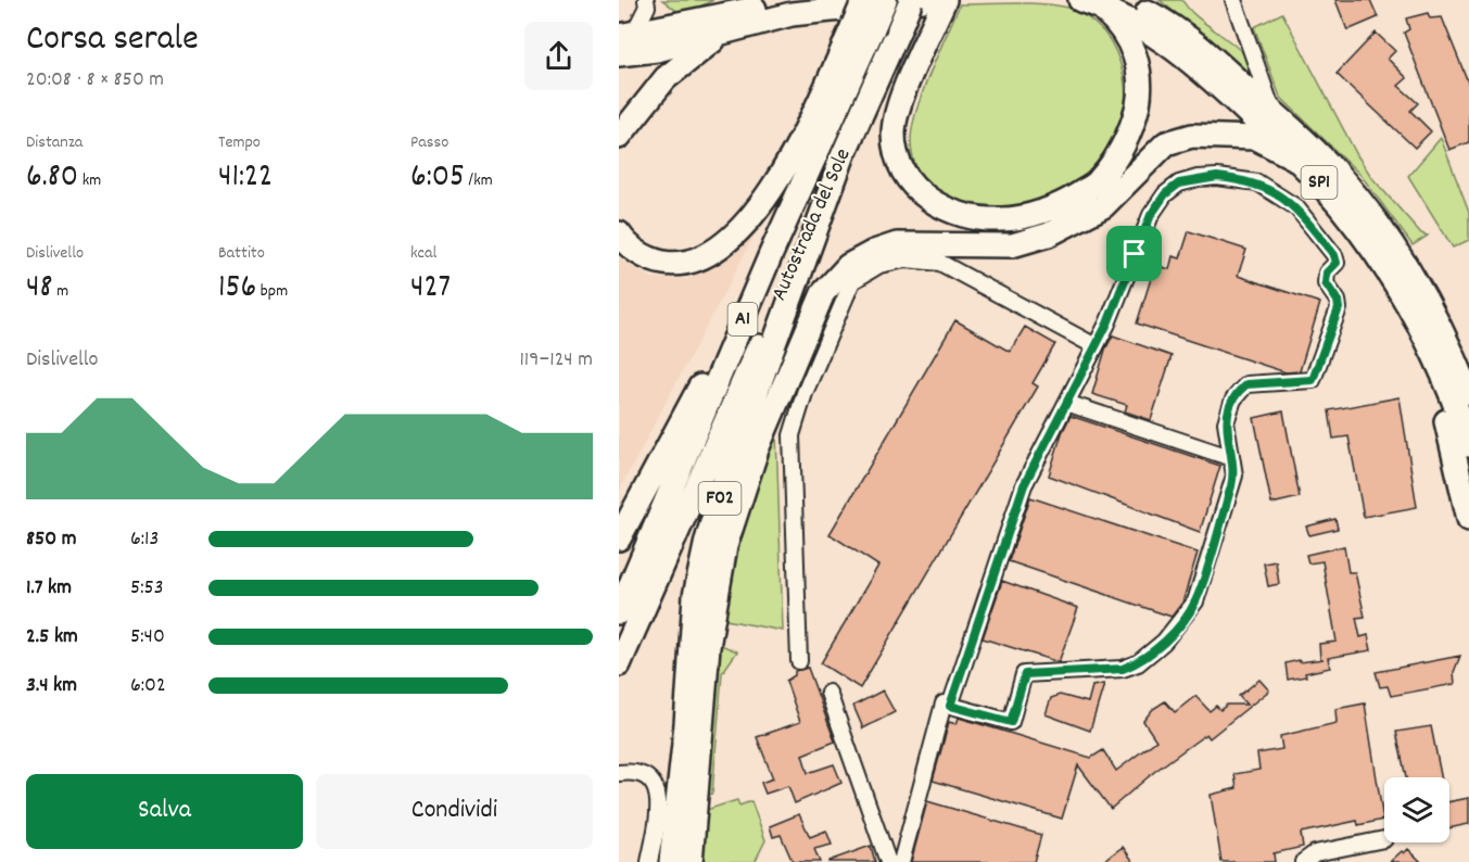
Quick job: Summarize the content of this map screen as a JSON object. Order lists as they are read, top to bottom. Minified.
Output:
{"streets":{"highway":["SP1","Autostrada del Sole","A1","F02"]},"crossings":[["Autostrada del Sole","F02"]],"page":{"heading":["Corsa serale","20:08 · 8 × 850 m"],"stats":[["Distanza","6.80 km"],["Tempo","41:22"],["Passo","6:05 /km"],["Dislivello","48 m"],["Battito","156 bpm"],["kcal","427"]],"chart":["Dislivello","119–124 m"],"list":[{"name":"850 m","note":"6:13"},{"name":"1.7 km","note":"5:53"},{"name":"2.5 km","note":"5:40"},{"name":"3.4 km","note":"6:02"}],"buttons":["Salva","Condividi"]}}
